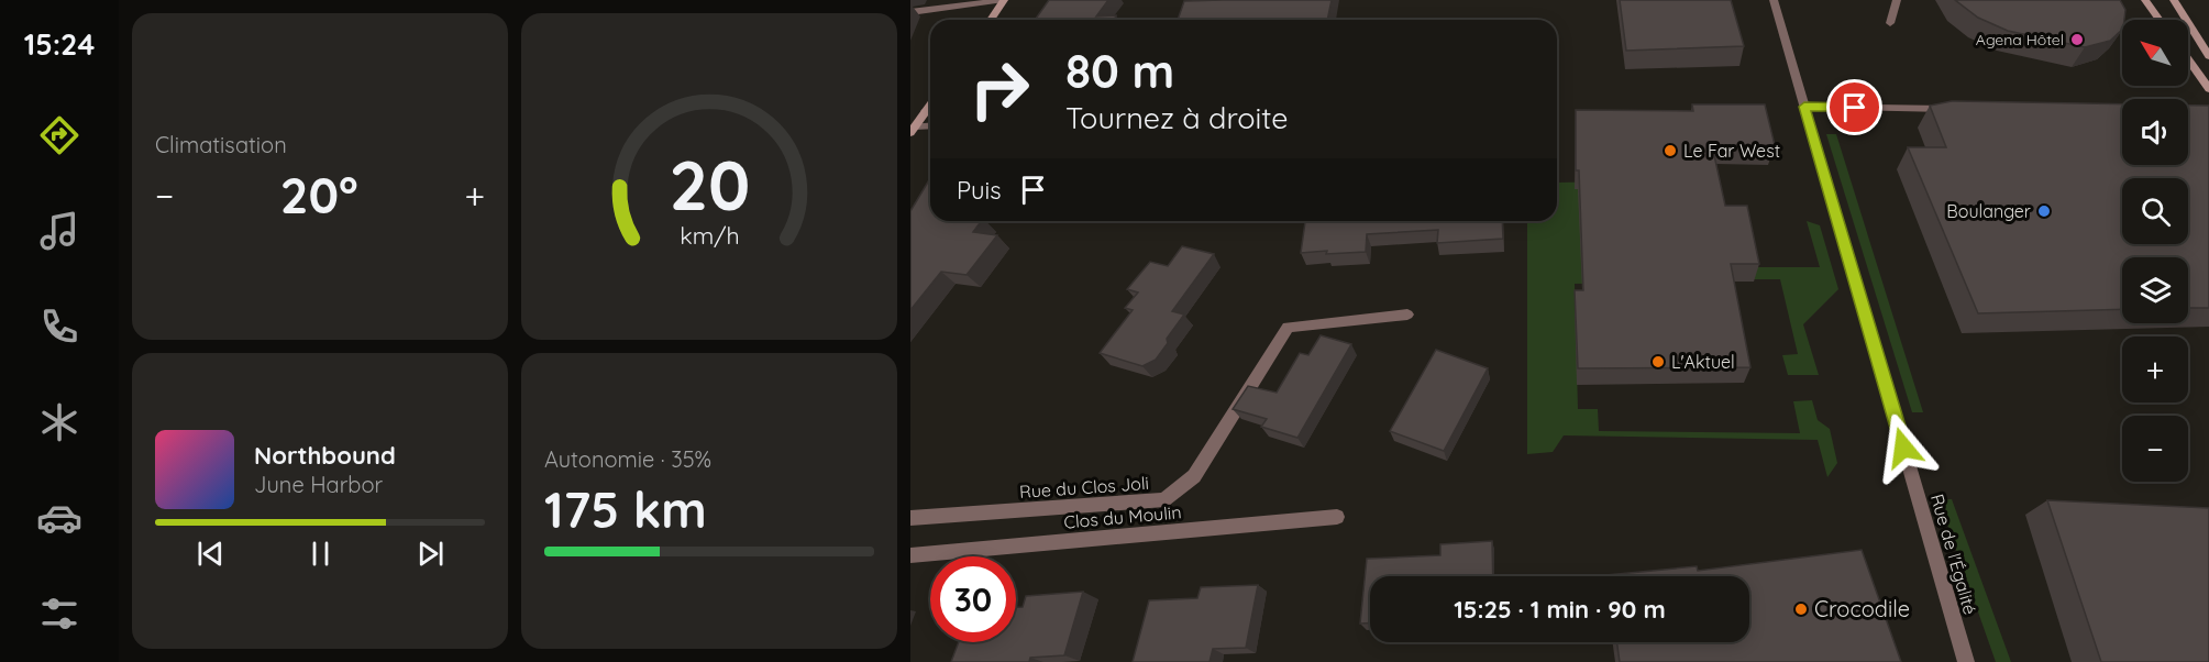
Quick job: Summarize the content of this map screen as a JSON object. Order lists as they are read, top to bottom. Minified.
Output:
{"streets":{"street":["Rue du Clos Joli","Clos du Moulin","Rue de l'Égalité"]},"places":["Agena Hôtel","Le Far West","Boulanger","L'Aktuel","Crocodile"],"north":"top left","page":{"tabs":"15:24","tile":["Climatisation",["Autonomie · 35%","175 km"]],"map_buttons":["+","−"],"turn":["80 m","Tournez à droite"],"then":"Puis","heat":["−","20°","+"],"song":["Northbound","June Harbor"],"limit":"30","trip":"15:25 · 1 min · 90 m","gauge":["20","km/h"]}}
